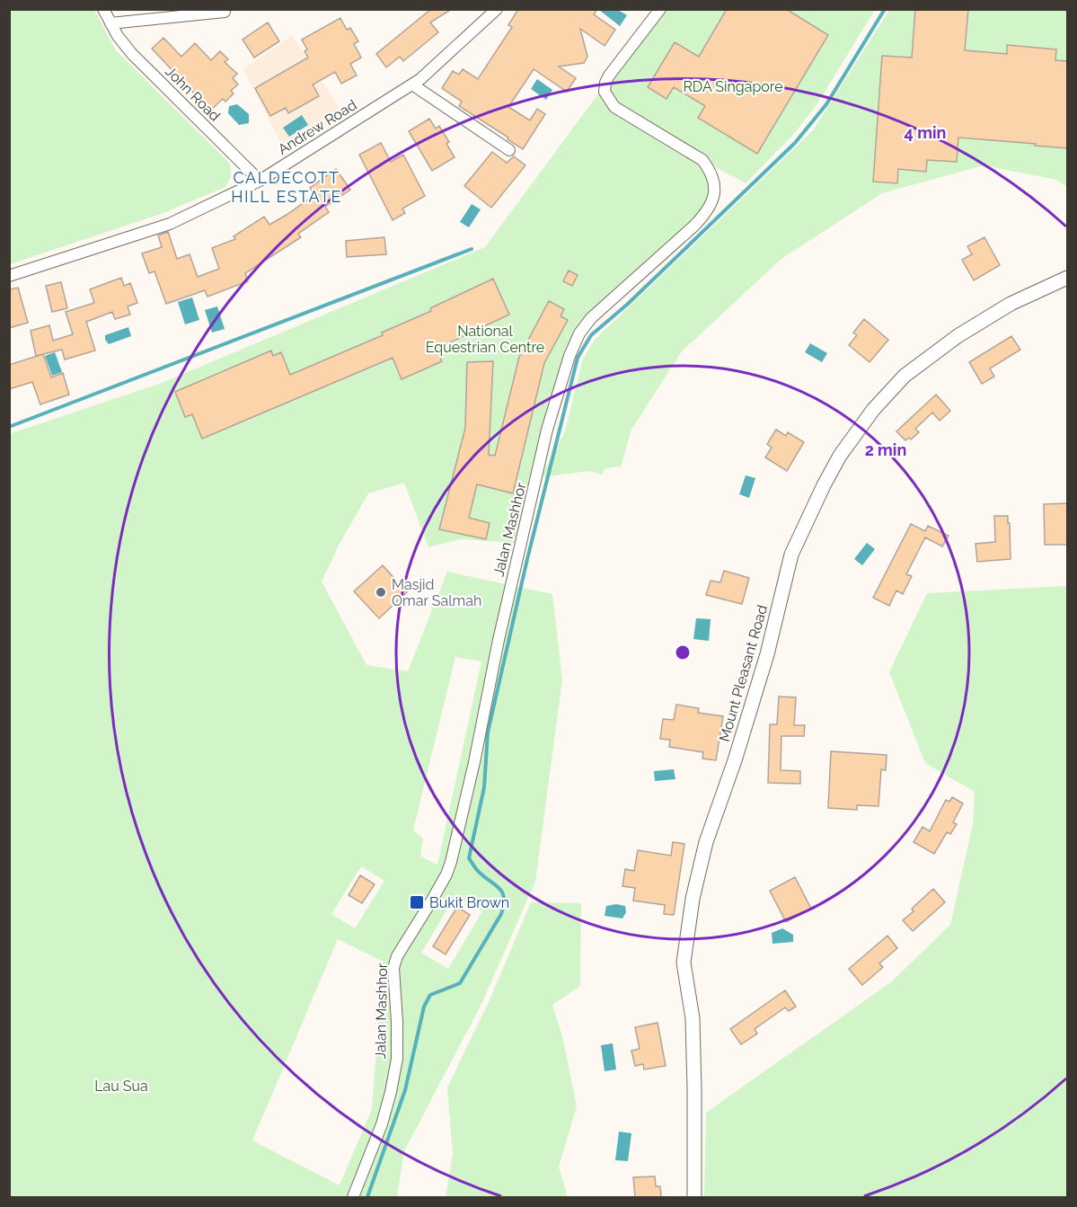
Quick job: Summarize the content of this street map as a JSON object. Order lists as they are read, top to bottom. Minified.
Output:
{"streets":{"street":["John Road","Andrew Road","Jalan Mashhor","Mount Pleasant Road"]},"crossings":[["John Road","Andrew Road"]],"districts":["CALDECOTT HILL ESTATE"],"parks":["RDA Singapore","National Equestrian Centre","Lau Sua"],"places":{"other":["Masjid Omar Salmah"],"transit":["Bukit Brown"]},"rings":["4 min","2 min"]}
